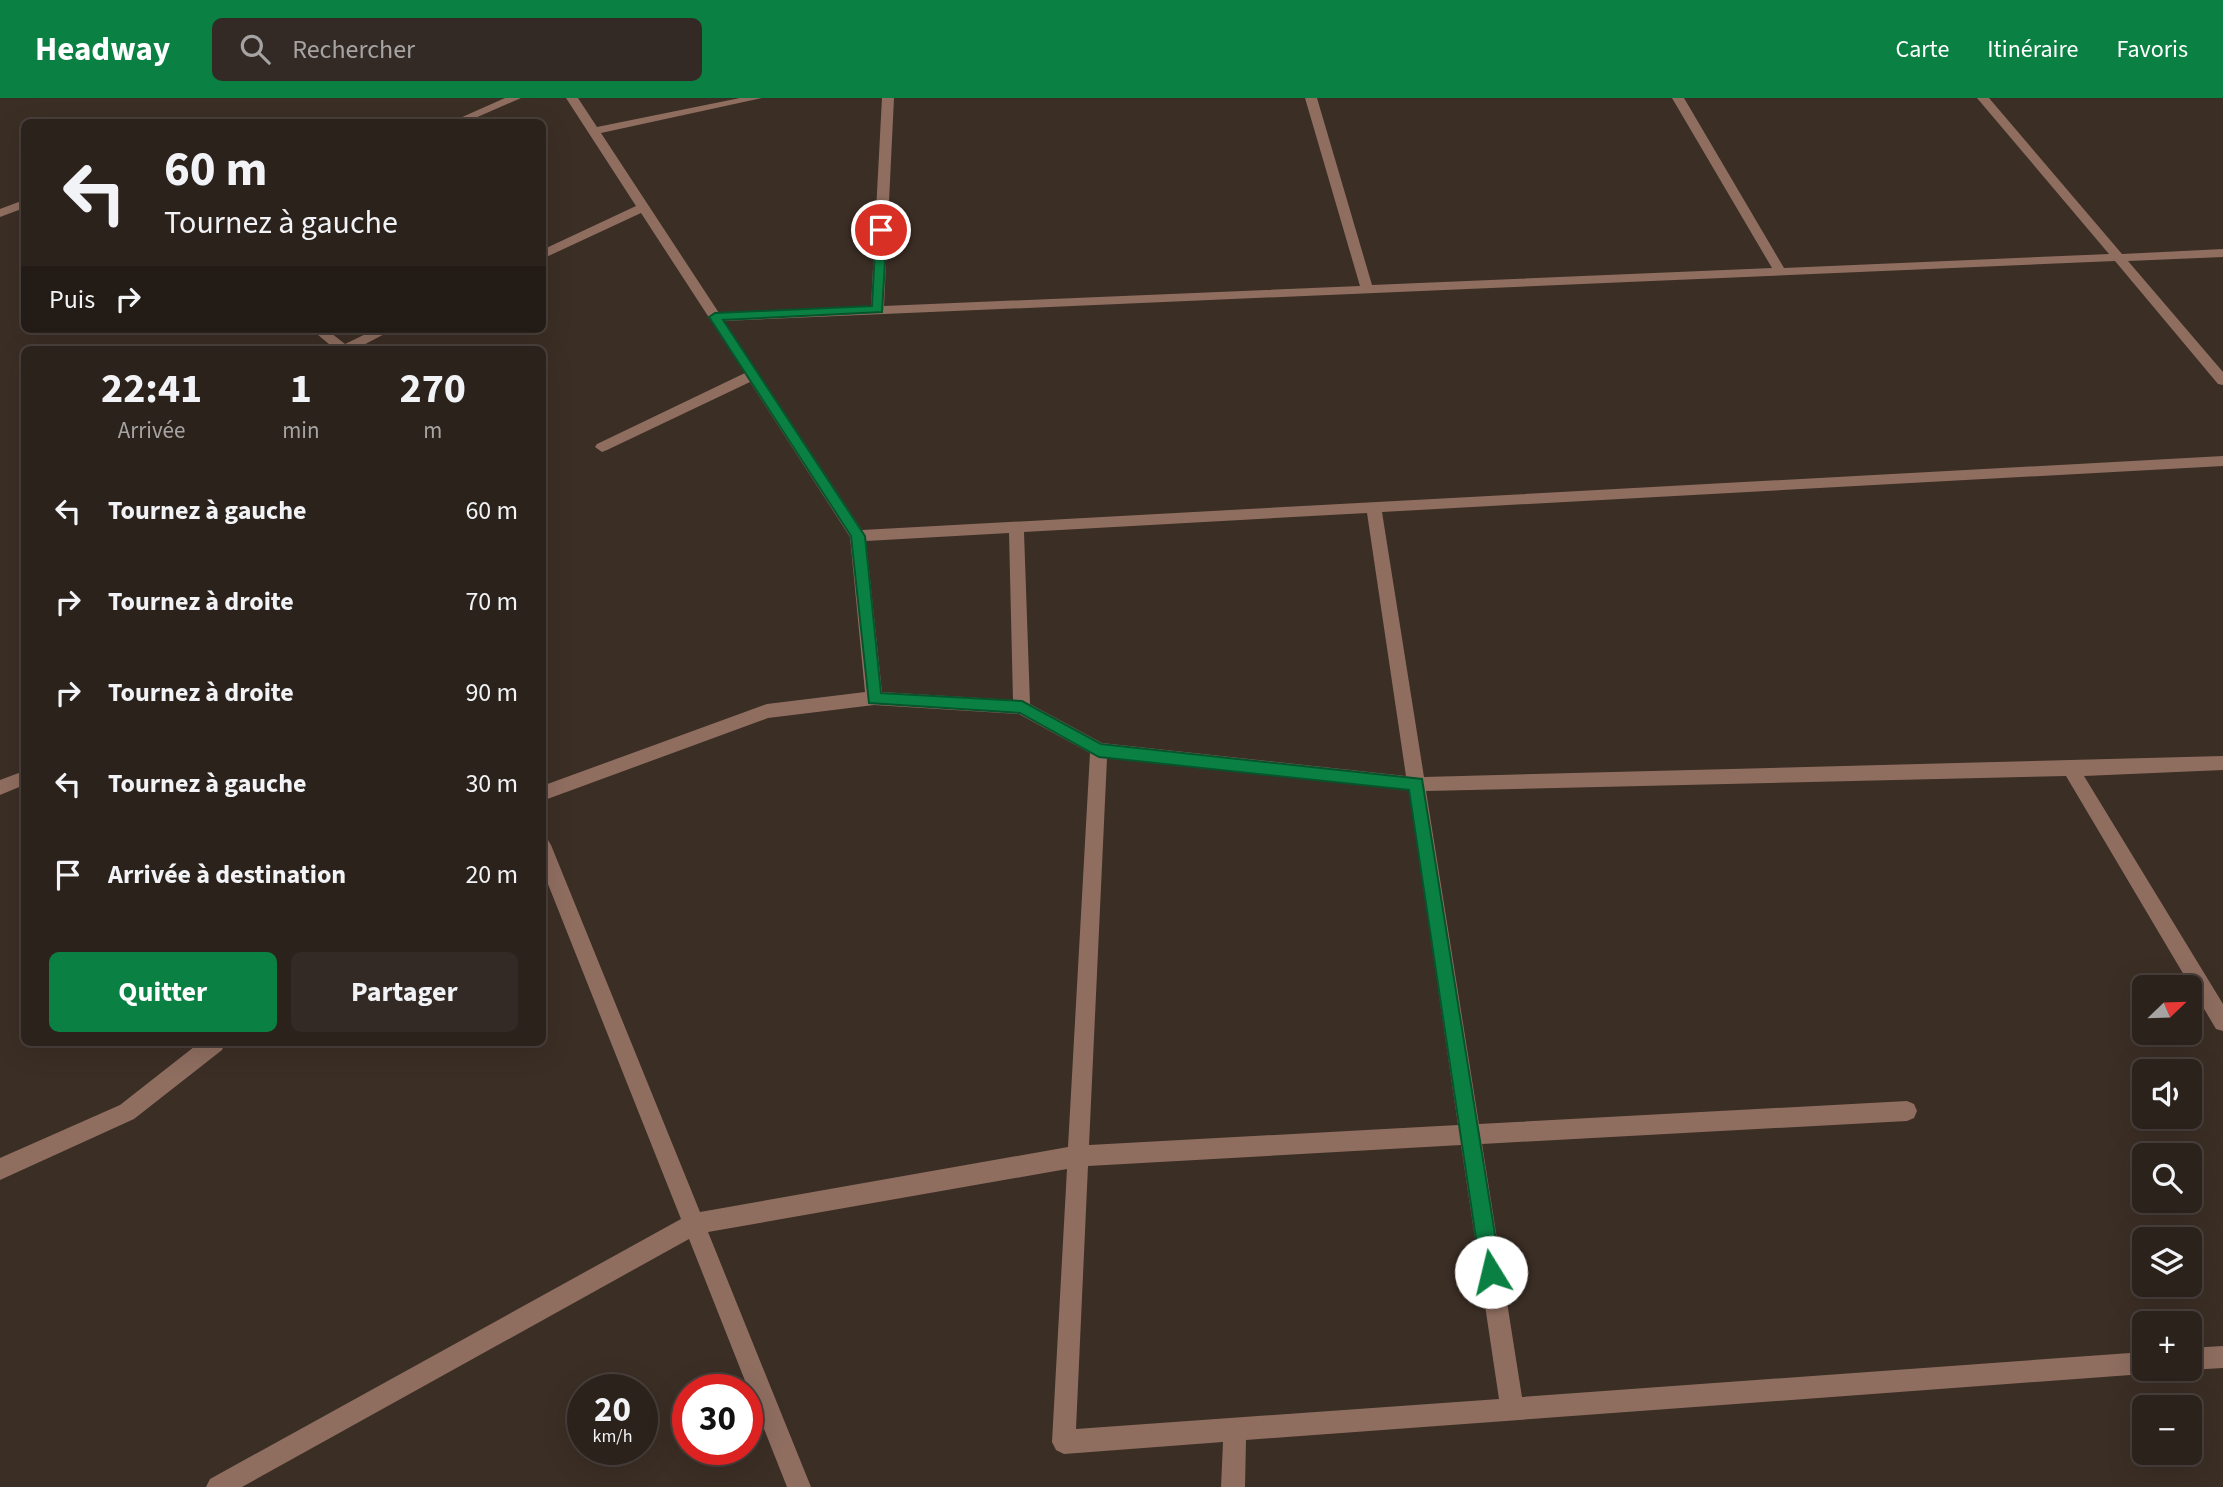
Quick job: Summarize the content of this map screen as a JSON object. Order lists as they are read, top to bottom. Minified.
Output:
{"north":"top right","page":{"header":"Headway","search":"Rechercher","nav":["Carte","Itinéraire","Favoris"],"turn":["60 m","Tournez à gauche"],"then":"Puis","eta":["22:41","Arrivée","1","min","270","m"],"list":[{"name":"Tournez à gauche","value":"60 m"},{"name":"Tournez à droite","value":"70 m"},{"name":"Tournez à droite","value":"90 m"},{"name":"Tournez à gauche","value":"30 m"},{"name":"Arrivée à destination","value":"20 m"}],"buttons":["Quitter","Partager"],"map_buttons":["+","−"],"speed":"20 km/h","limit":"30"}}
